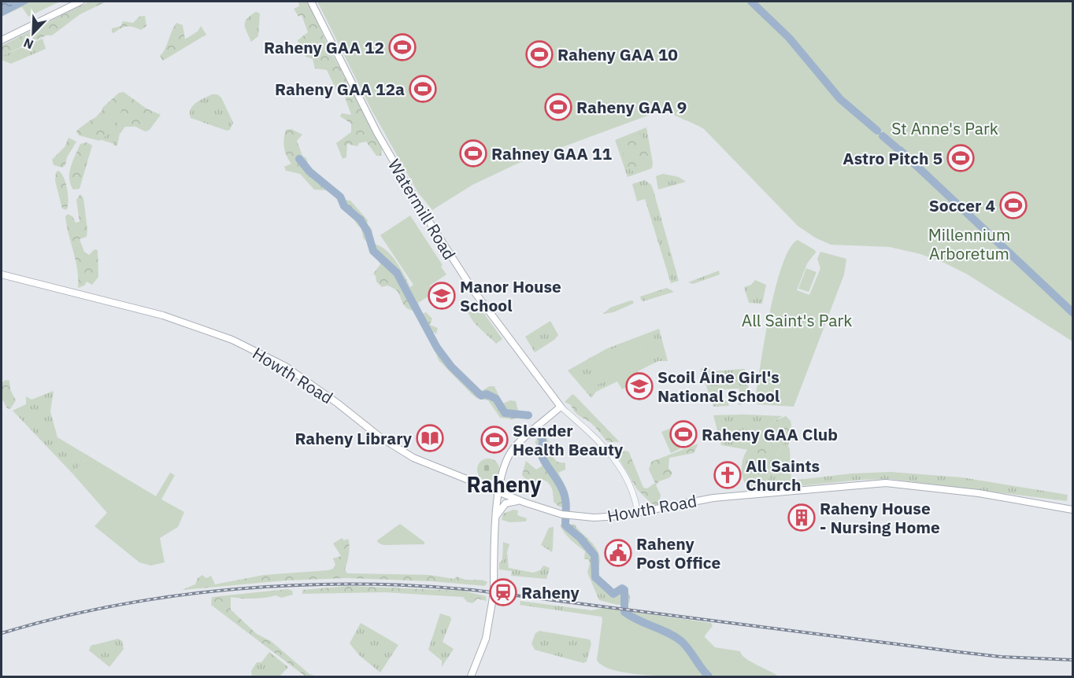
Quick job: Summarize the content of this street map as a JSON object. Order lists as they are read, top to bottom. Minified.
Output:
{"streets":{"main road":["Watermill Road","Howth Road"]},"crossings":[["Watermill Road","Howth Road"]],"districts":["Raheny"],"parks":["St Anne's Park","Millennium Arboretum","All Saint's Park"],"places":{"sports":["Raheny GAA 12","Raheny GAA 10","Raheny GAA 12a","Raheny GAA 9","Rahney GAA 11","Astro Pitch 5","Soccer 4","Raheny GAA Club","Slender Health Beauty"],"school or university":["Manor House School","Scoil Áine Girl's National School"],"library":["Raheny Library"],"church":["All Saints Church"],"building":["Raheny House - Nursing Home"],"public building":["Raheny Post Office"],"station":["Raheny"]},"north":"bottom left"}
